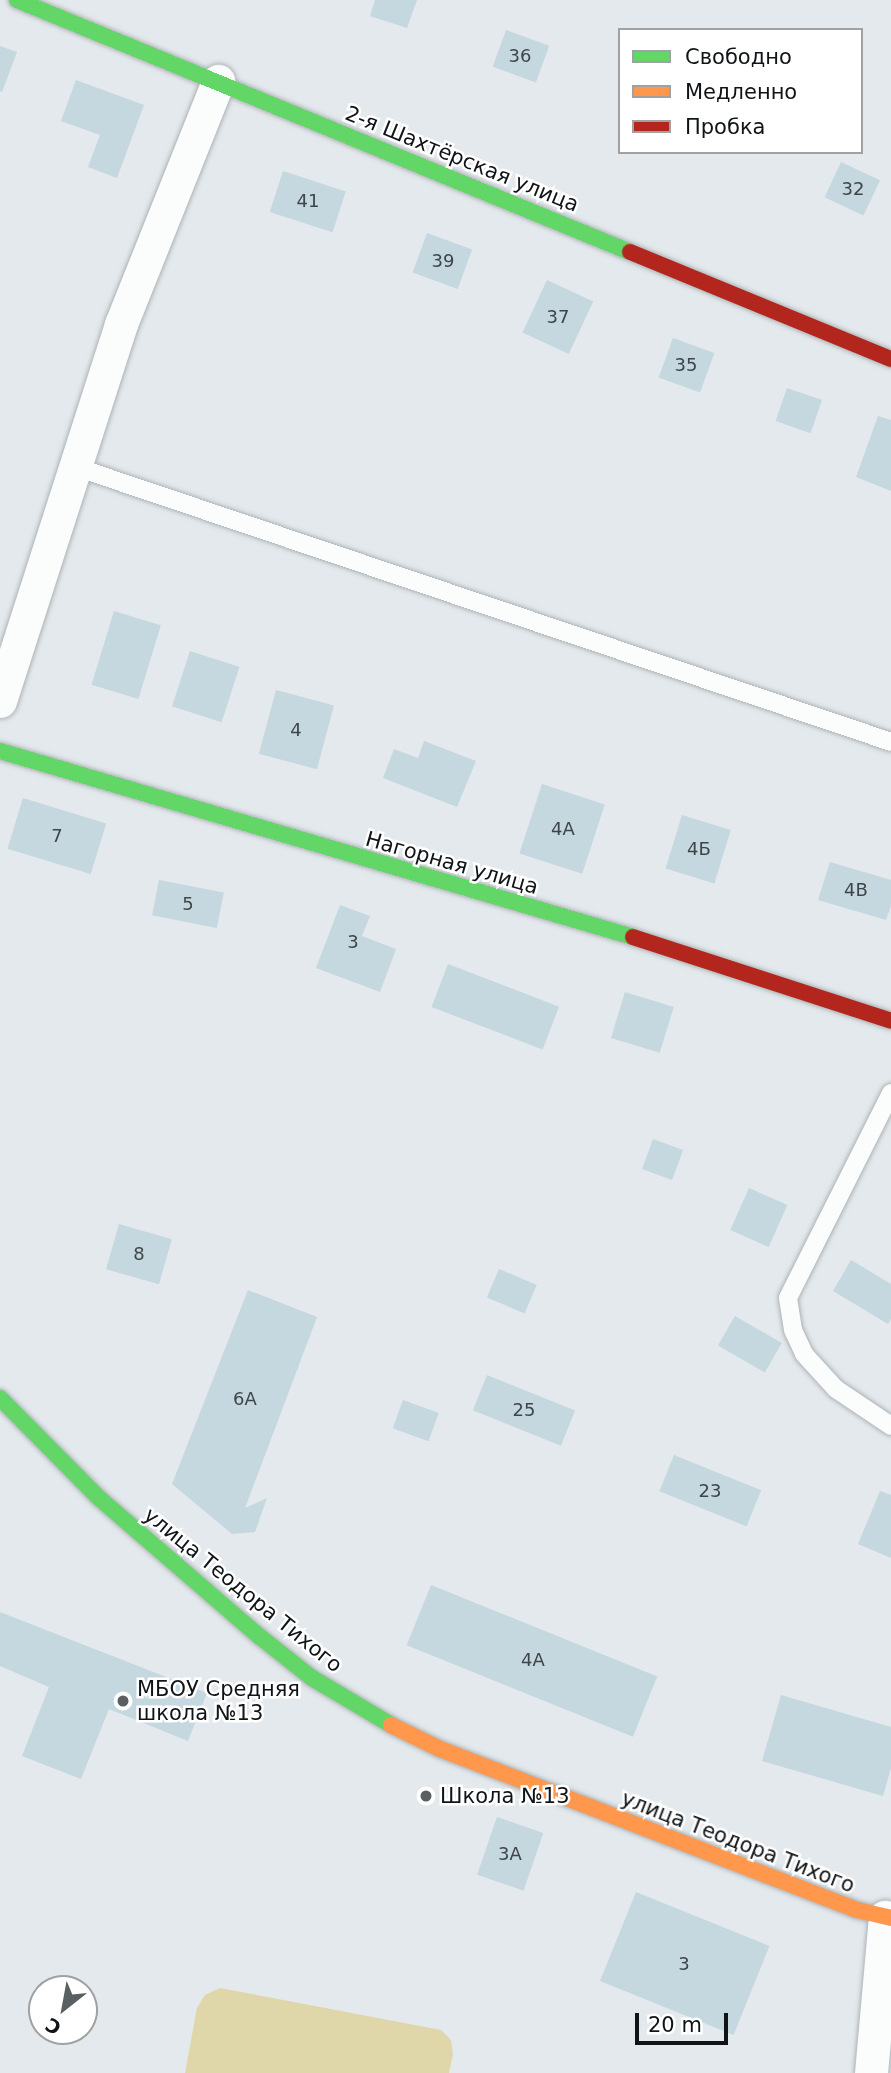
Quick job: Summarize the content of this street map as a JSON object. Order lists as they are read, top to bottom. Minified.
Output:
{"streets":{"street":["2-я Шахтёрская улица","Нагорная улица","улица Теодора Тихого"]},"places":["МБОУ Средняя школа №13","Школа №13"],"house_numbers":["36","32","41","39","37","35","4","4А","7","4Б","4В","5","3","8","6А","25","23","4А","3А","3"],"legend":["Свободно","Медленно","Пробка"],"scale_bar":"20 m","north":"bottom left"}
